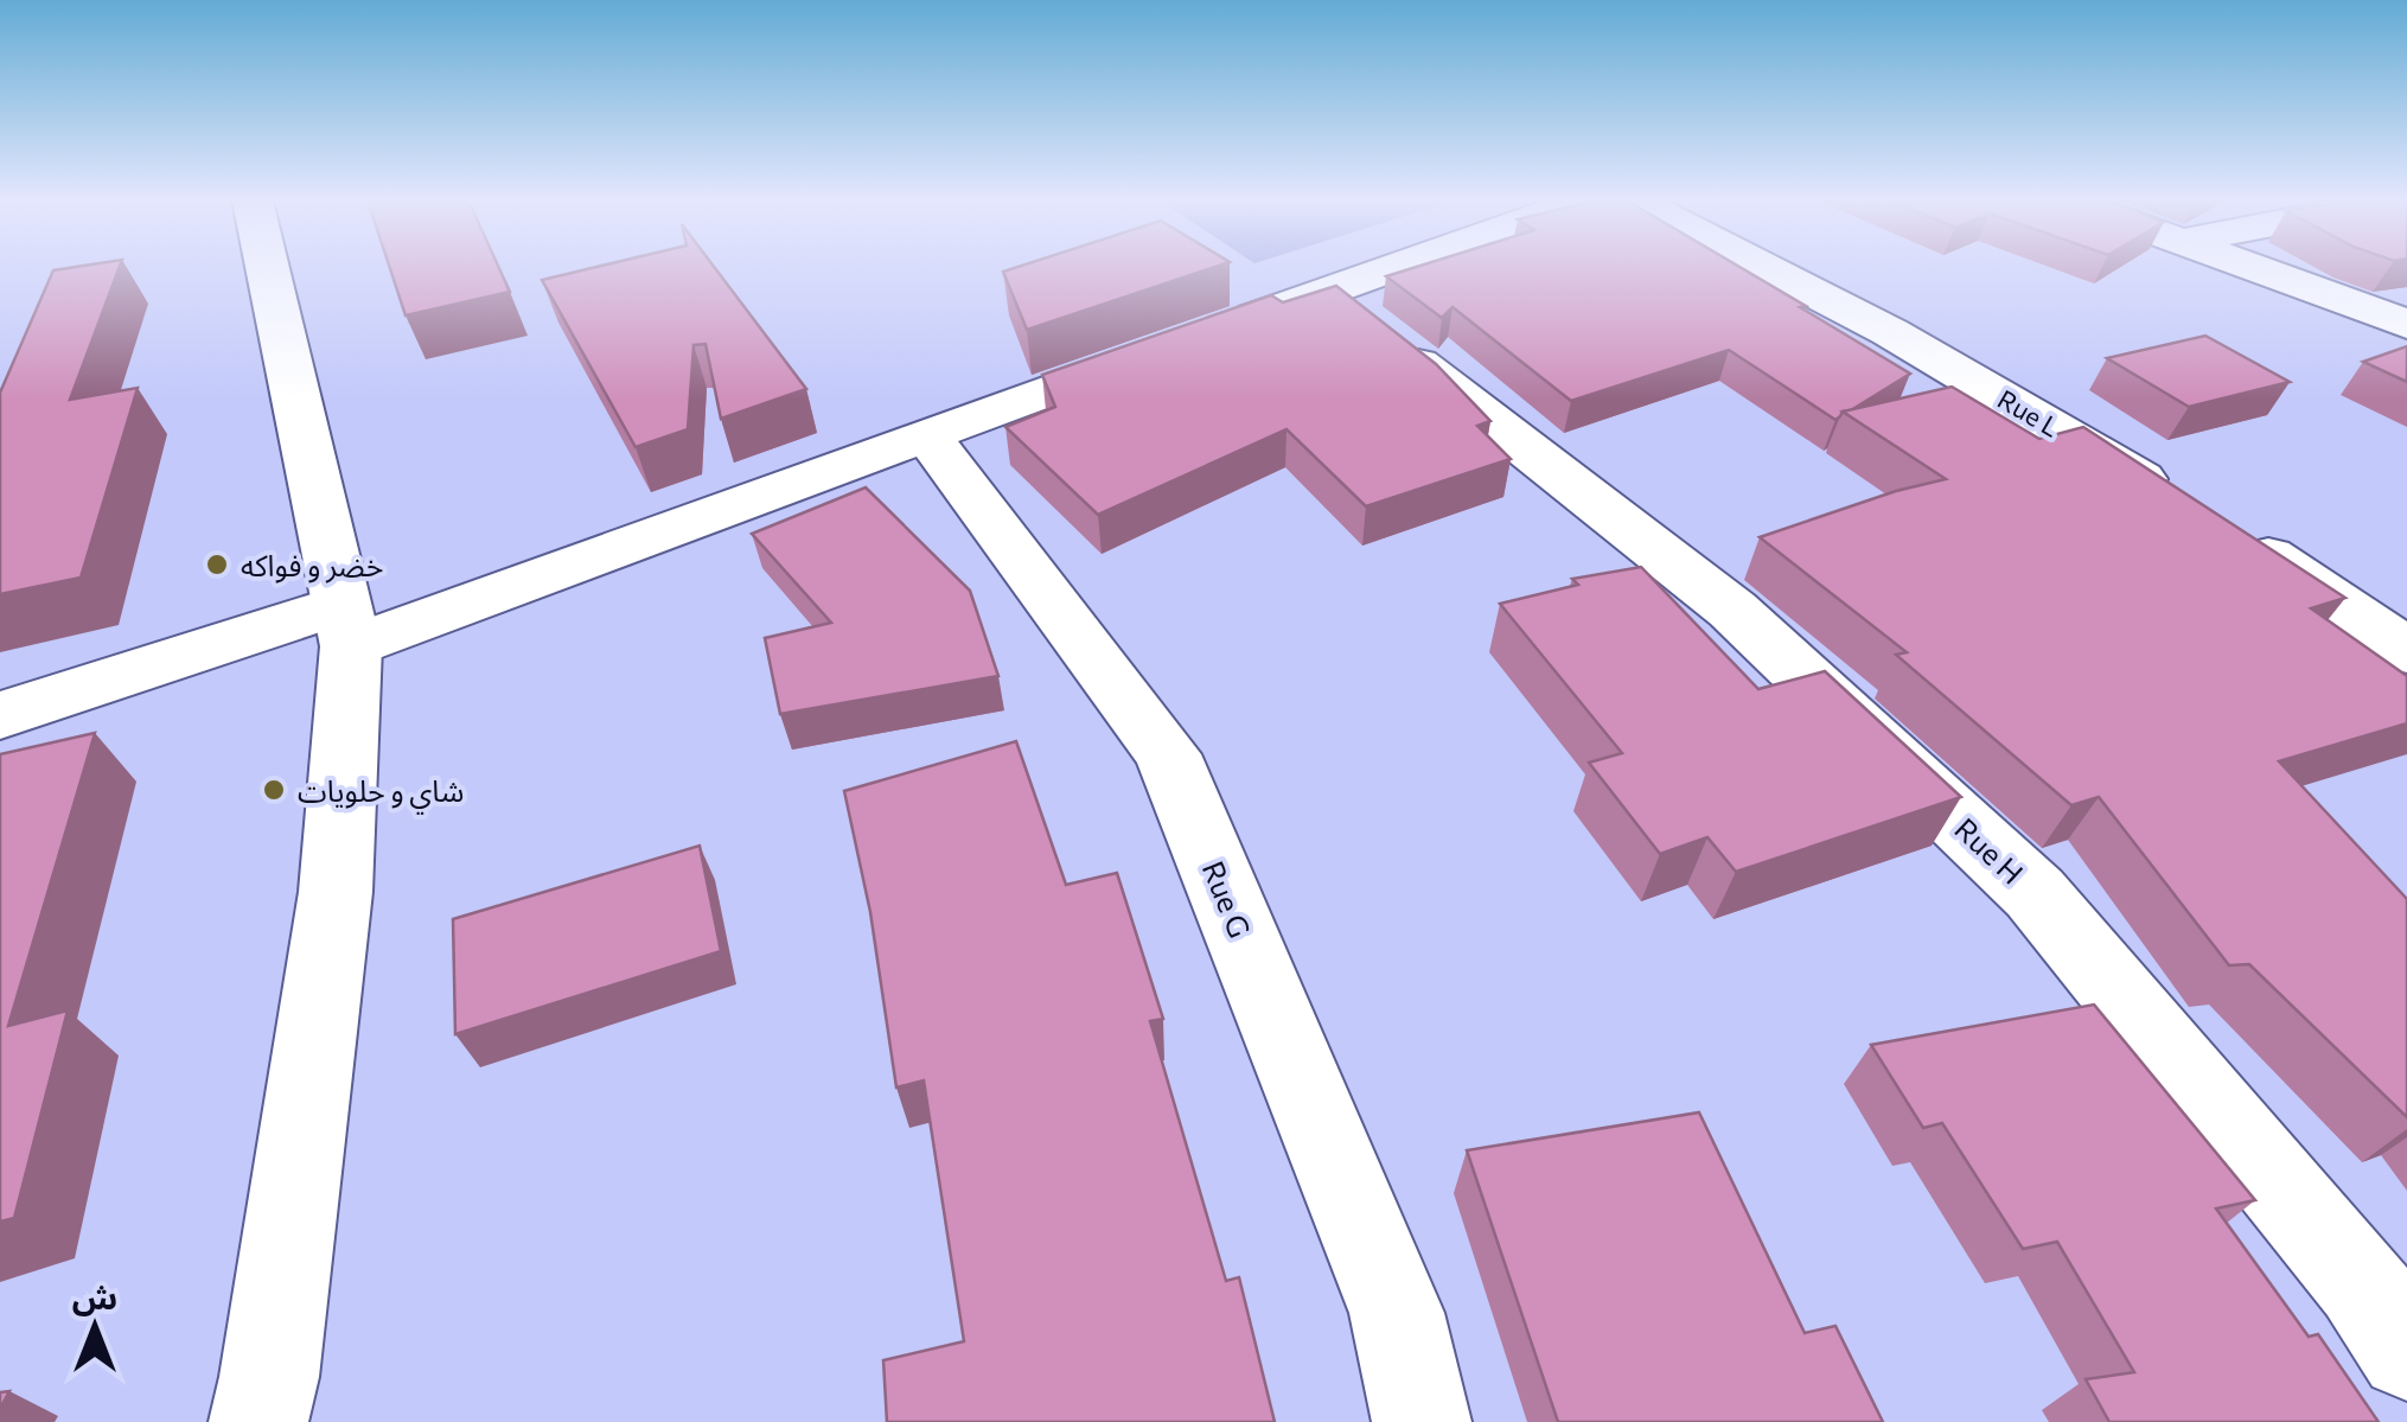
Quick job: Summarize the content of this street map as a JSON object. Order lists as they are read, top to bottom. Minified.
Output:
{"streets":{"street":["Rue L","Rue H","Rue G"]},"places":["خضر و فواكه","شاي و حلويات"],"north":"top"}
